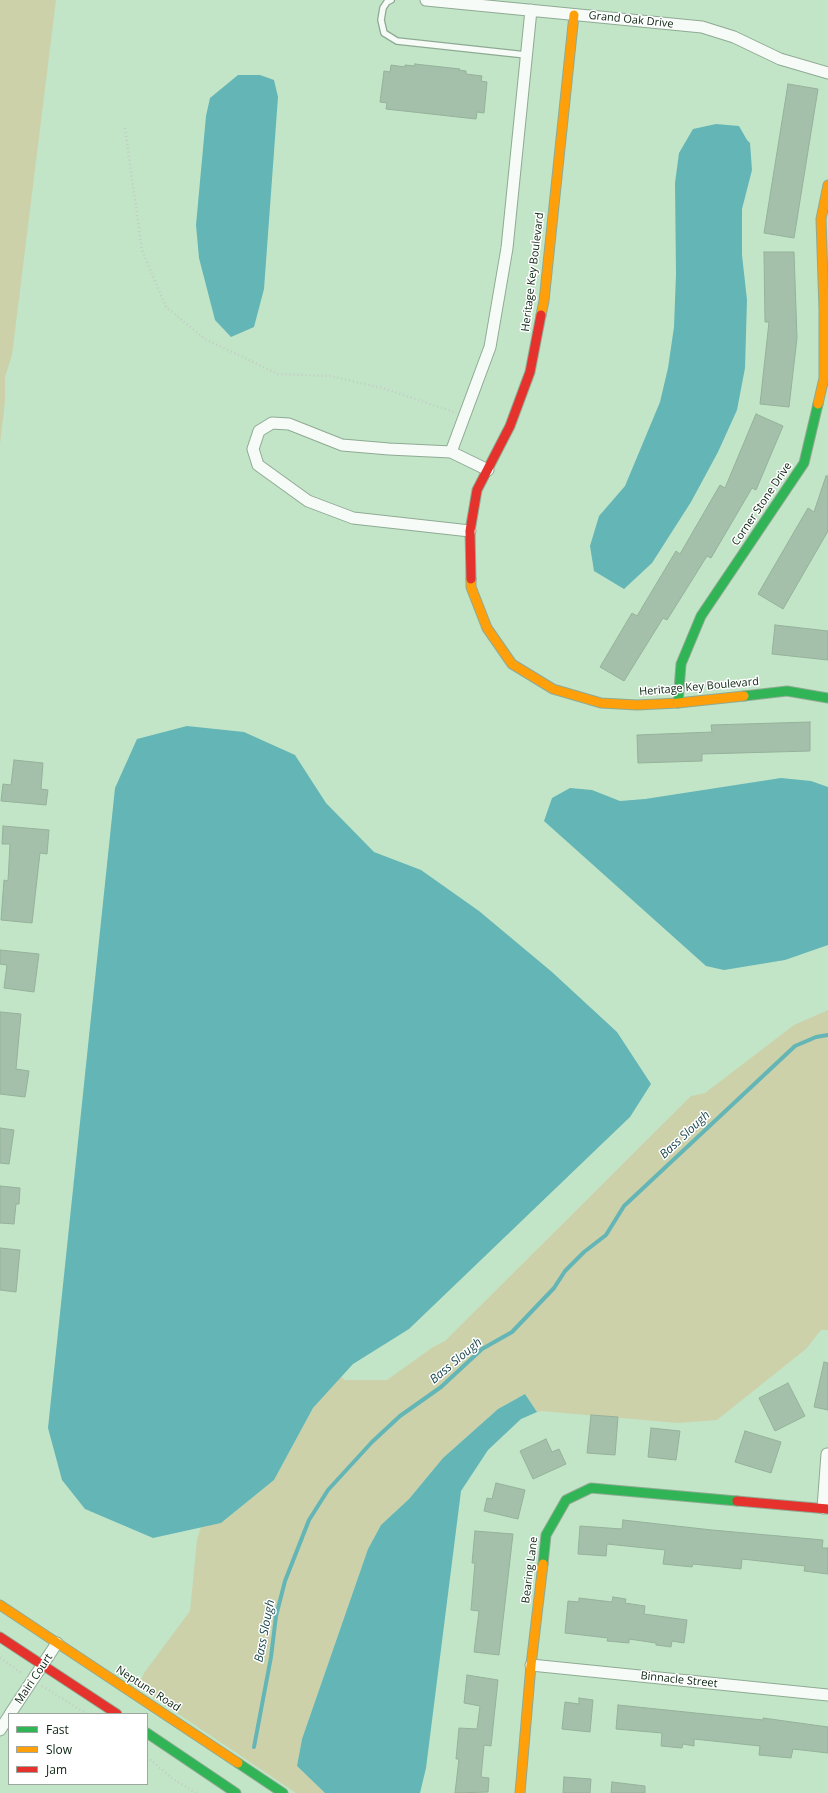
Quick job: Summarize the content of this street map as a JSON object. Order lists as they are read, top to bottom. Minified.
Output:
{"streets":{"street":["Grand Oak Drive","Heritage Key Boulevard","Corner Stone Drive","Bearing Lane","Mairi Court","Binnacle Street","Neptune Road"]},"crossings":[["Grand Oak Drive","Heritage Key Boulevard"],["Heritage Key Boulevard","Corner Stone Drive"],["Bearing Lane","Binnacle Street"],["Mairi Court","Neptune Road"]],"water":["Bass Slough"],"legend":["Fast","Slow","Jam"]}
